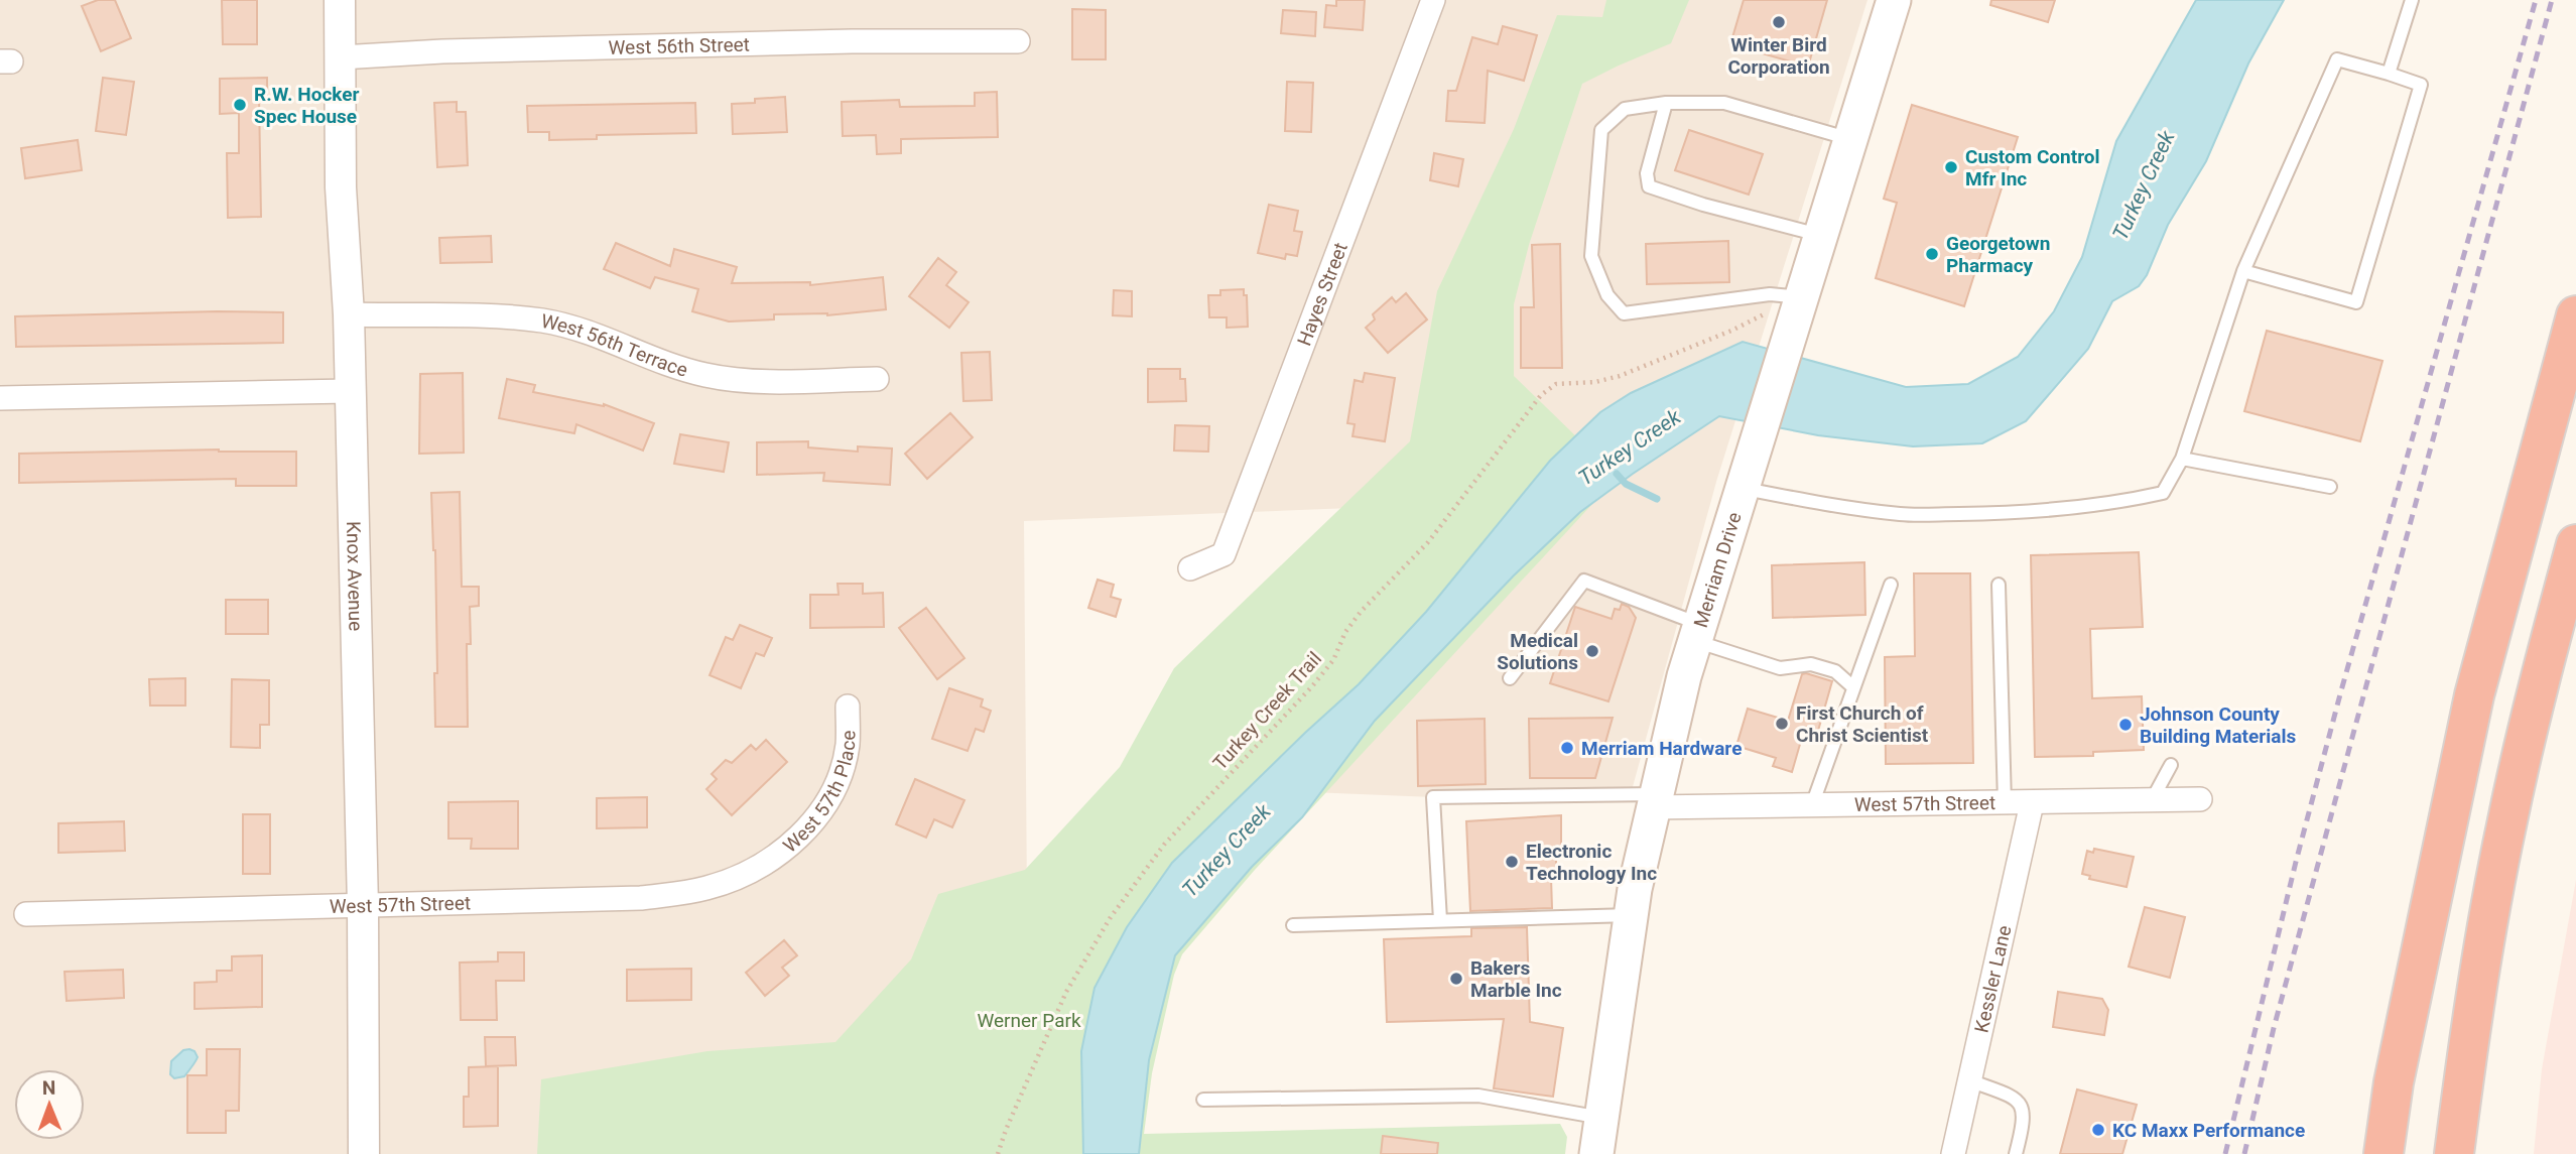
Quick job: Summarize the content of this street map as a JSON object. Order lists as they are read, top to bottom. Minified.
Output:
{"streets":{"main road":["Merriam Drive"],"street":["West 56th Street","Hayes Street","West 56th Terrace","Knox Avenue","West 57th Place","West 57th Street","Kessler Lane"],"path":["Turkey Creek Trail"]},"crossings":[["West 56th Street","Knox Avenue"],["West 56th Terrace","Knox Avenue"],["Merriam Drive","Turkey Creek Trail"],["Merriam Drive","West 57th Street"],["Knox Avenue","West 57th Street"],["West 57th Place","West 57th Street"],["West 57th Street","Kessler Lane"]],"water":["Turkey Creek"],"parks":["Werner Park"],"places":["Winter Bird Corporation","R.W. Hocker Spec House","Custom Control Mfr Inc","Georgetown Pharmacy","Medical Solutions","First Church of Christ Scientist","Johnson County Building Materials","Merriam Hardware","Electronic Technology Inc","Bakers Marble Inc","KC Maxx Performance"],"north":"top"}
